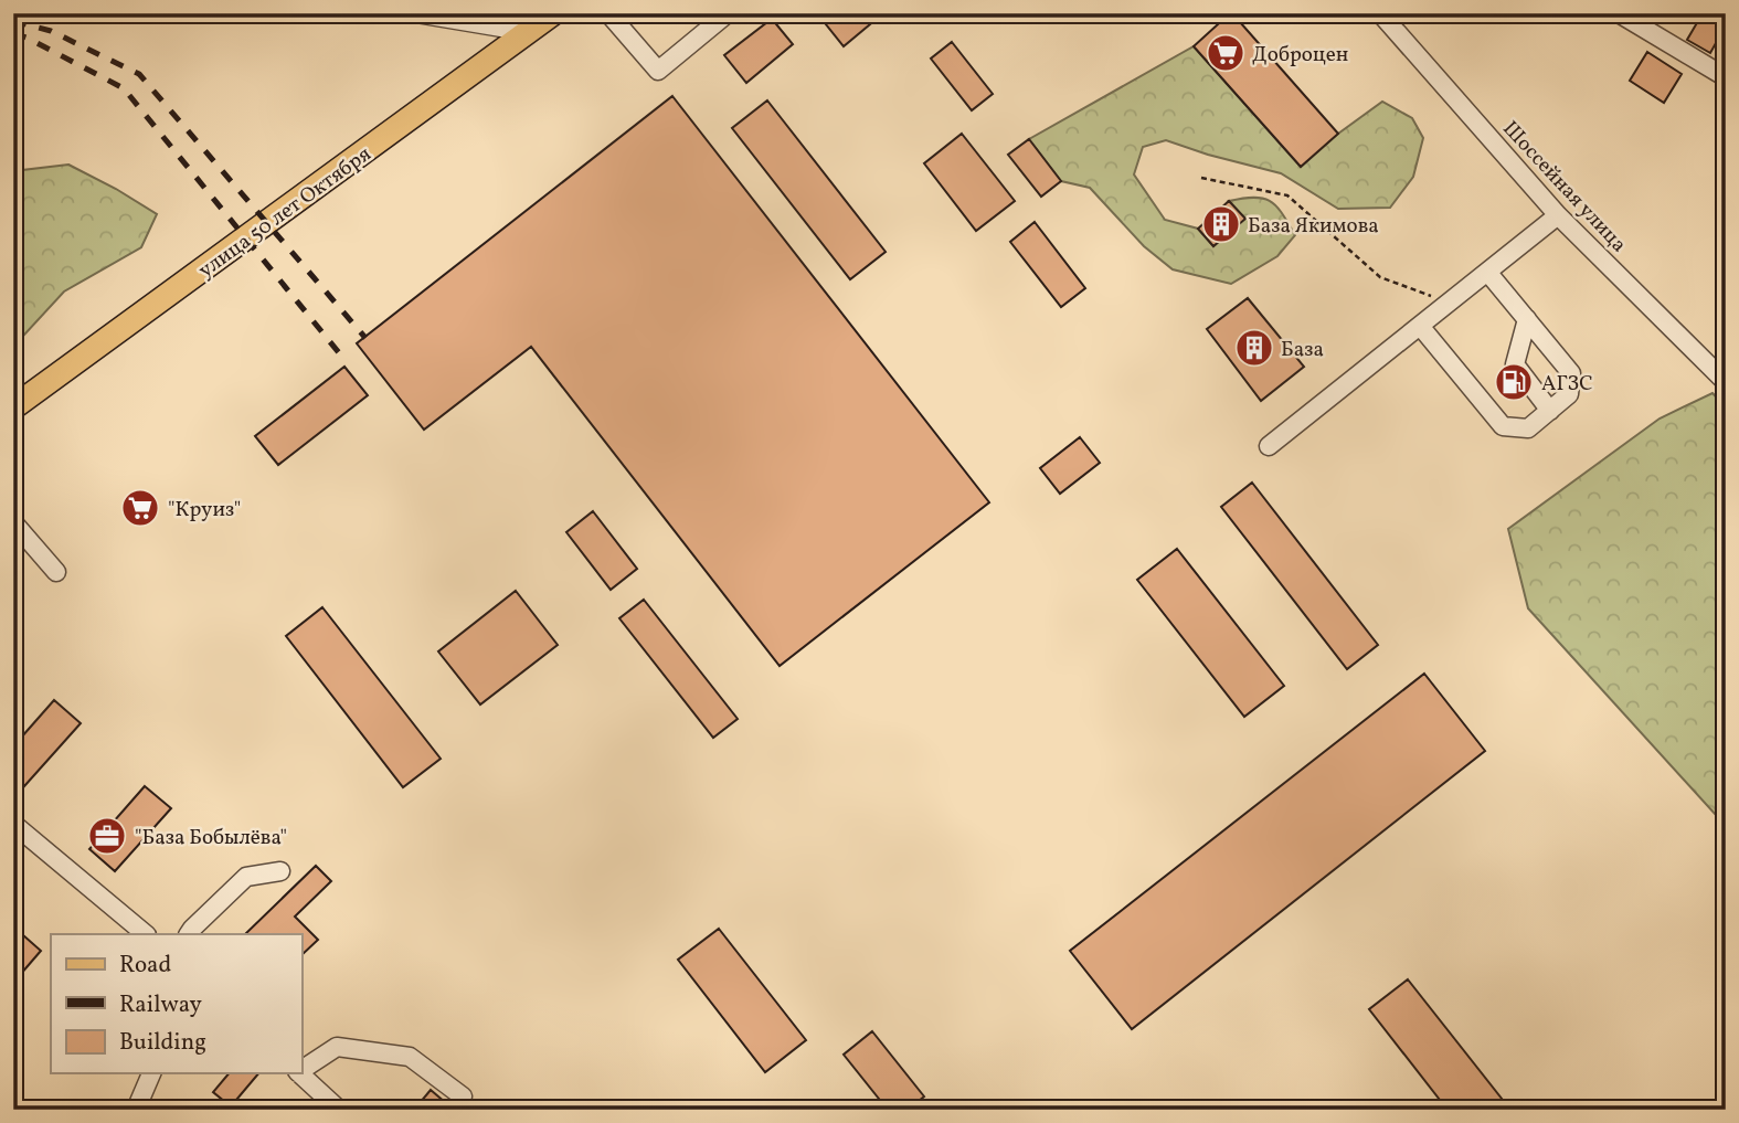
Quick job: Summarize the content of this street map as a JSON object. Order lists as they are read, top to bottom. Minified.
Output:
{"streets":{"main road":["улица 50 лет Октября"],"street":["Шоссейная улица"]},"places":{"supermarket":["Доброцен","\"Круиз\""],"building":["База Якимова","База"],"fuel station":["АГЗС"],"office":["\"База Бобылёва\""]},"legend":["Road","Railway","Building"]}
